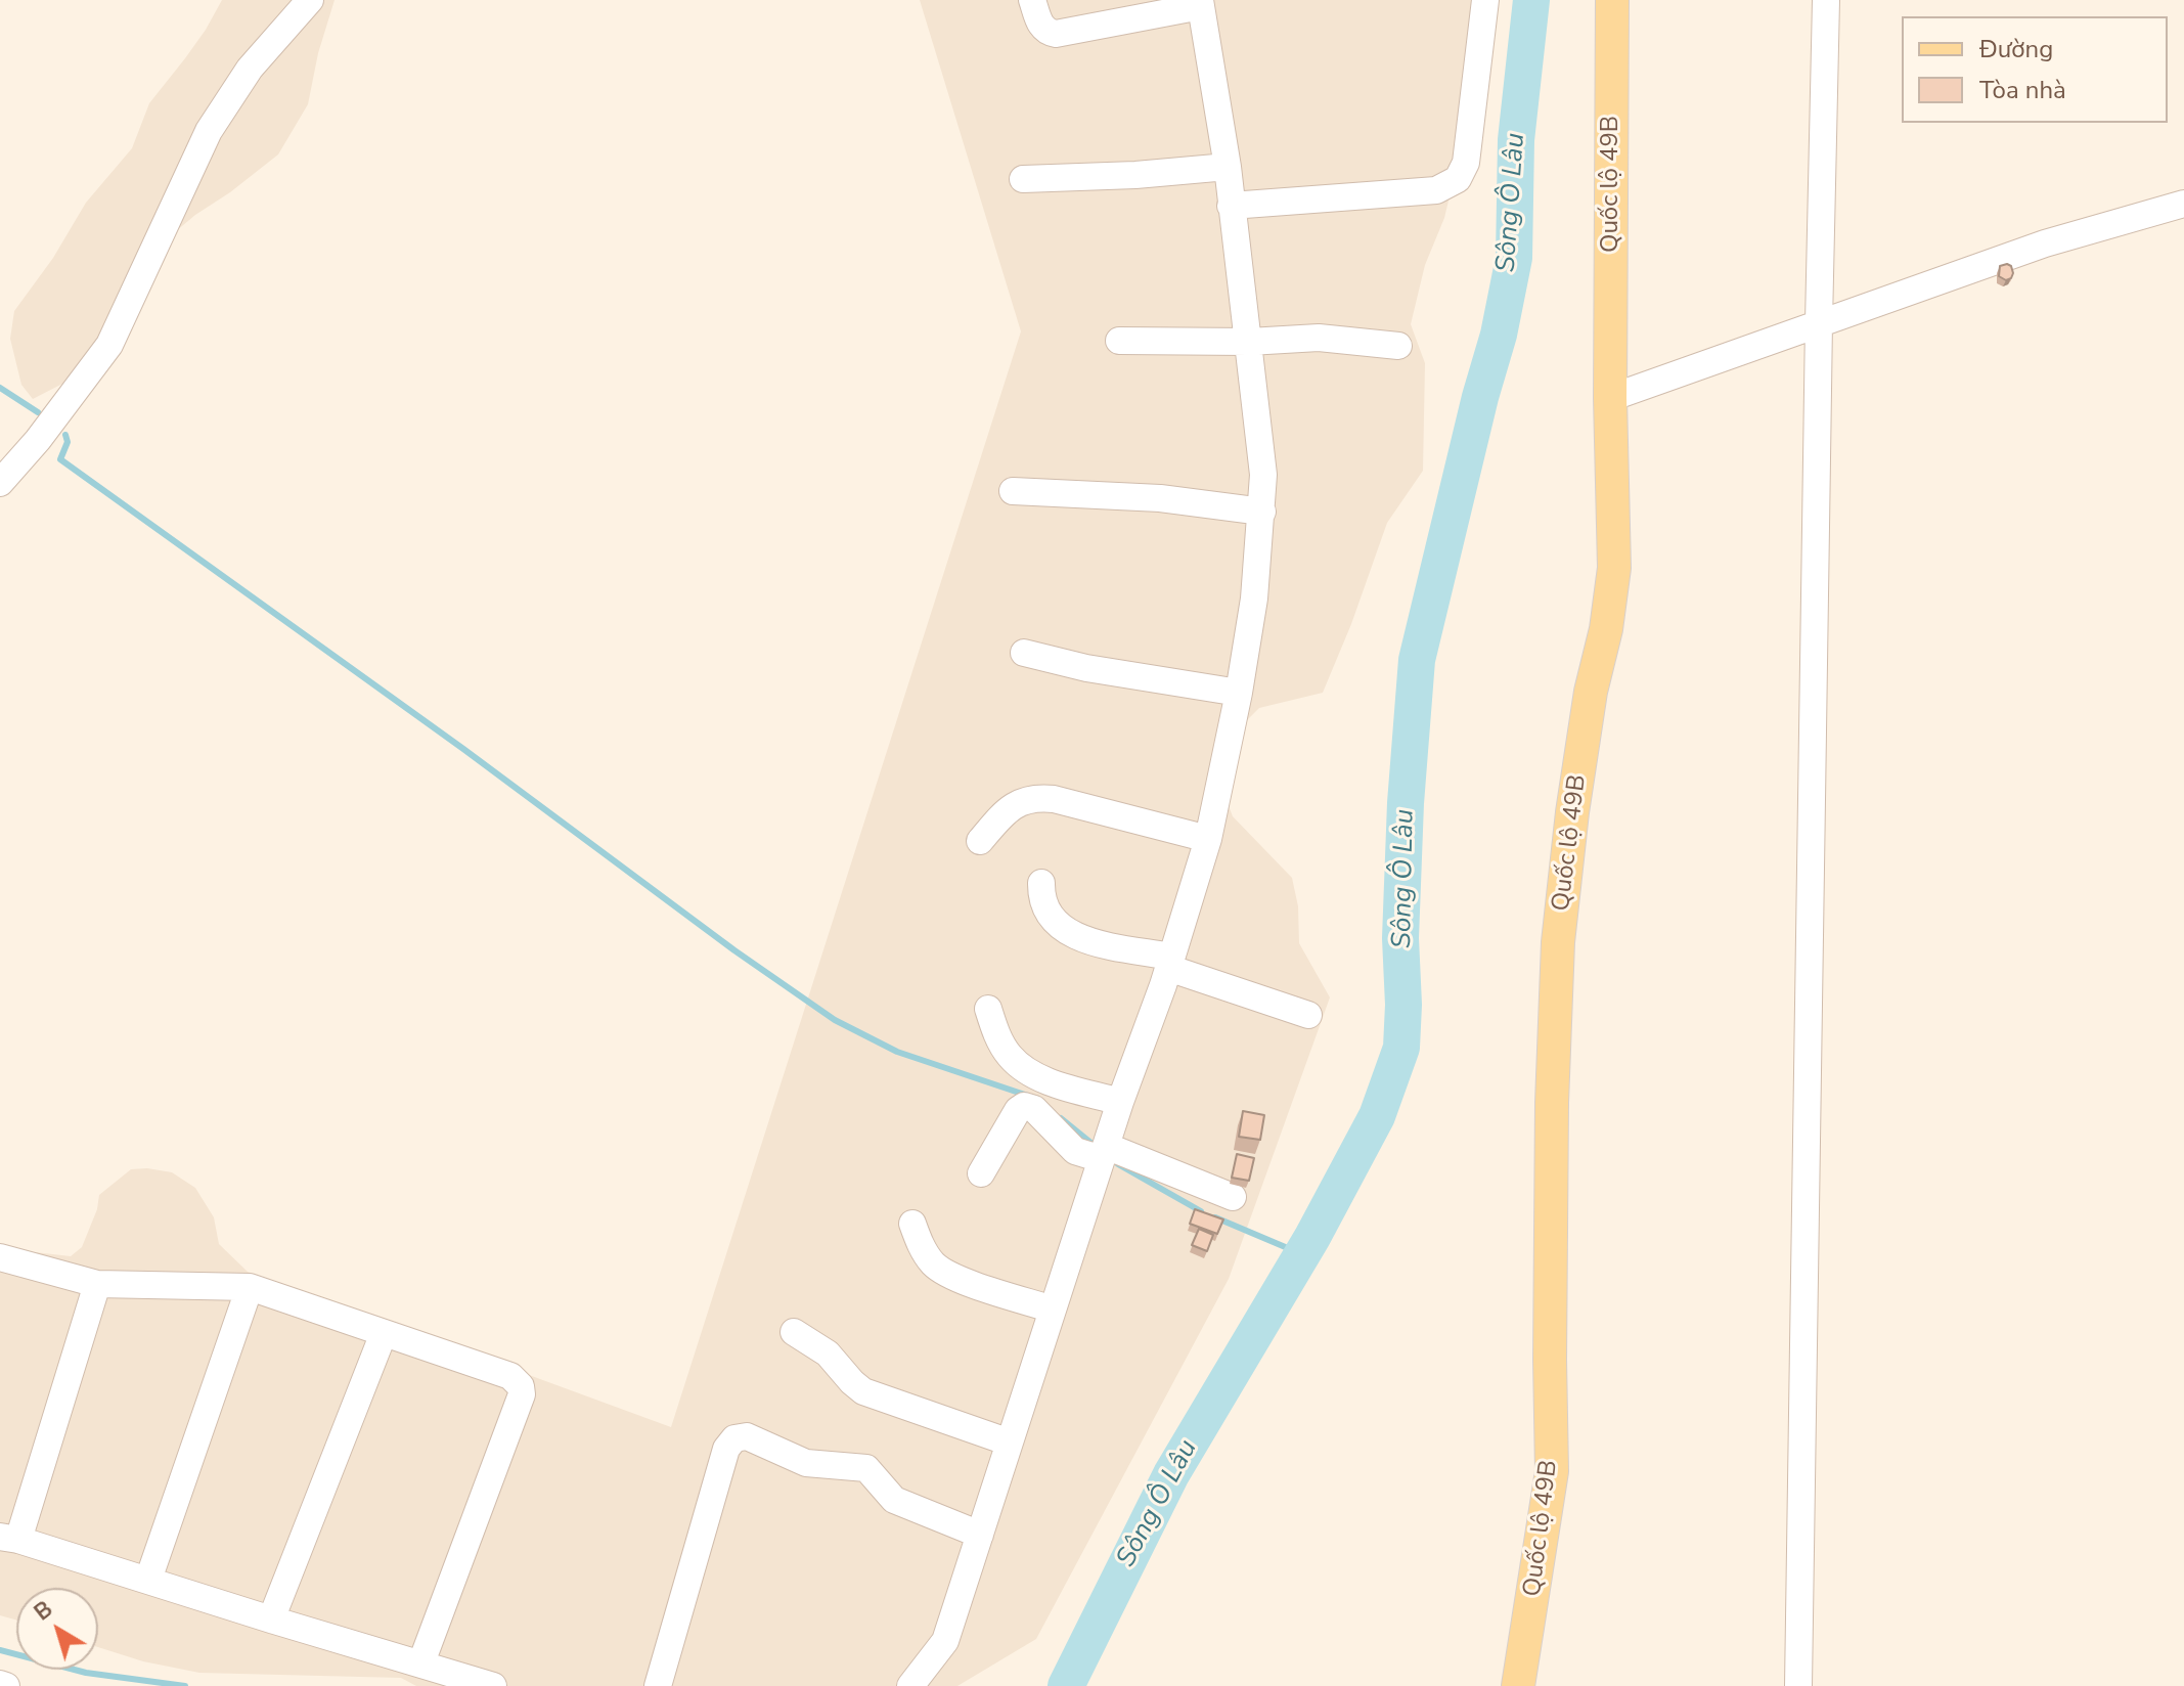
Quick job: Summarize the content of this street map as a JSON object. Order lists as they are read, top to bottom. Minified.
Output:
{"streets":{"main road":["Quốc lộ 49B"]},"water":["Sông Ô Lâu"],"legend":["Đường","Tòa nhà"],"north":"top left"}
